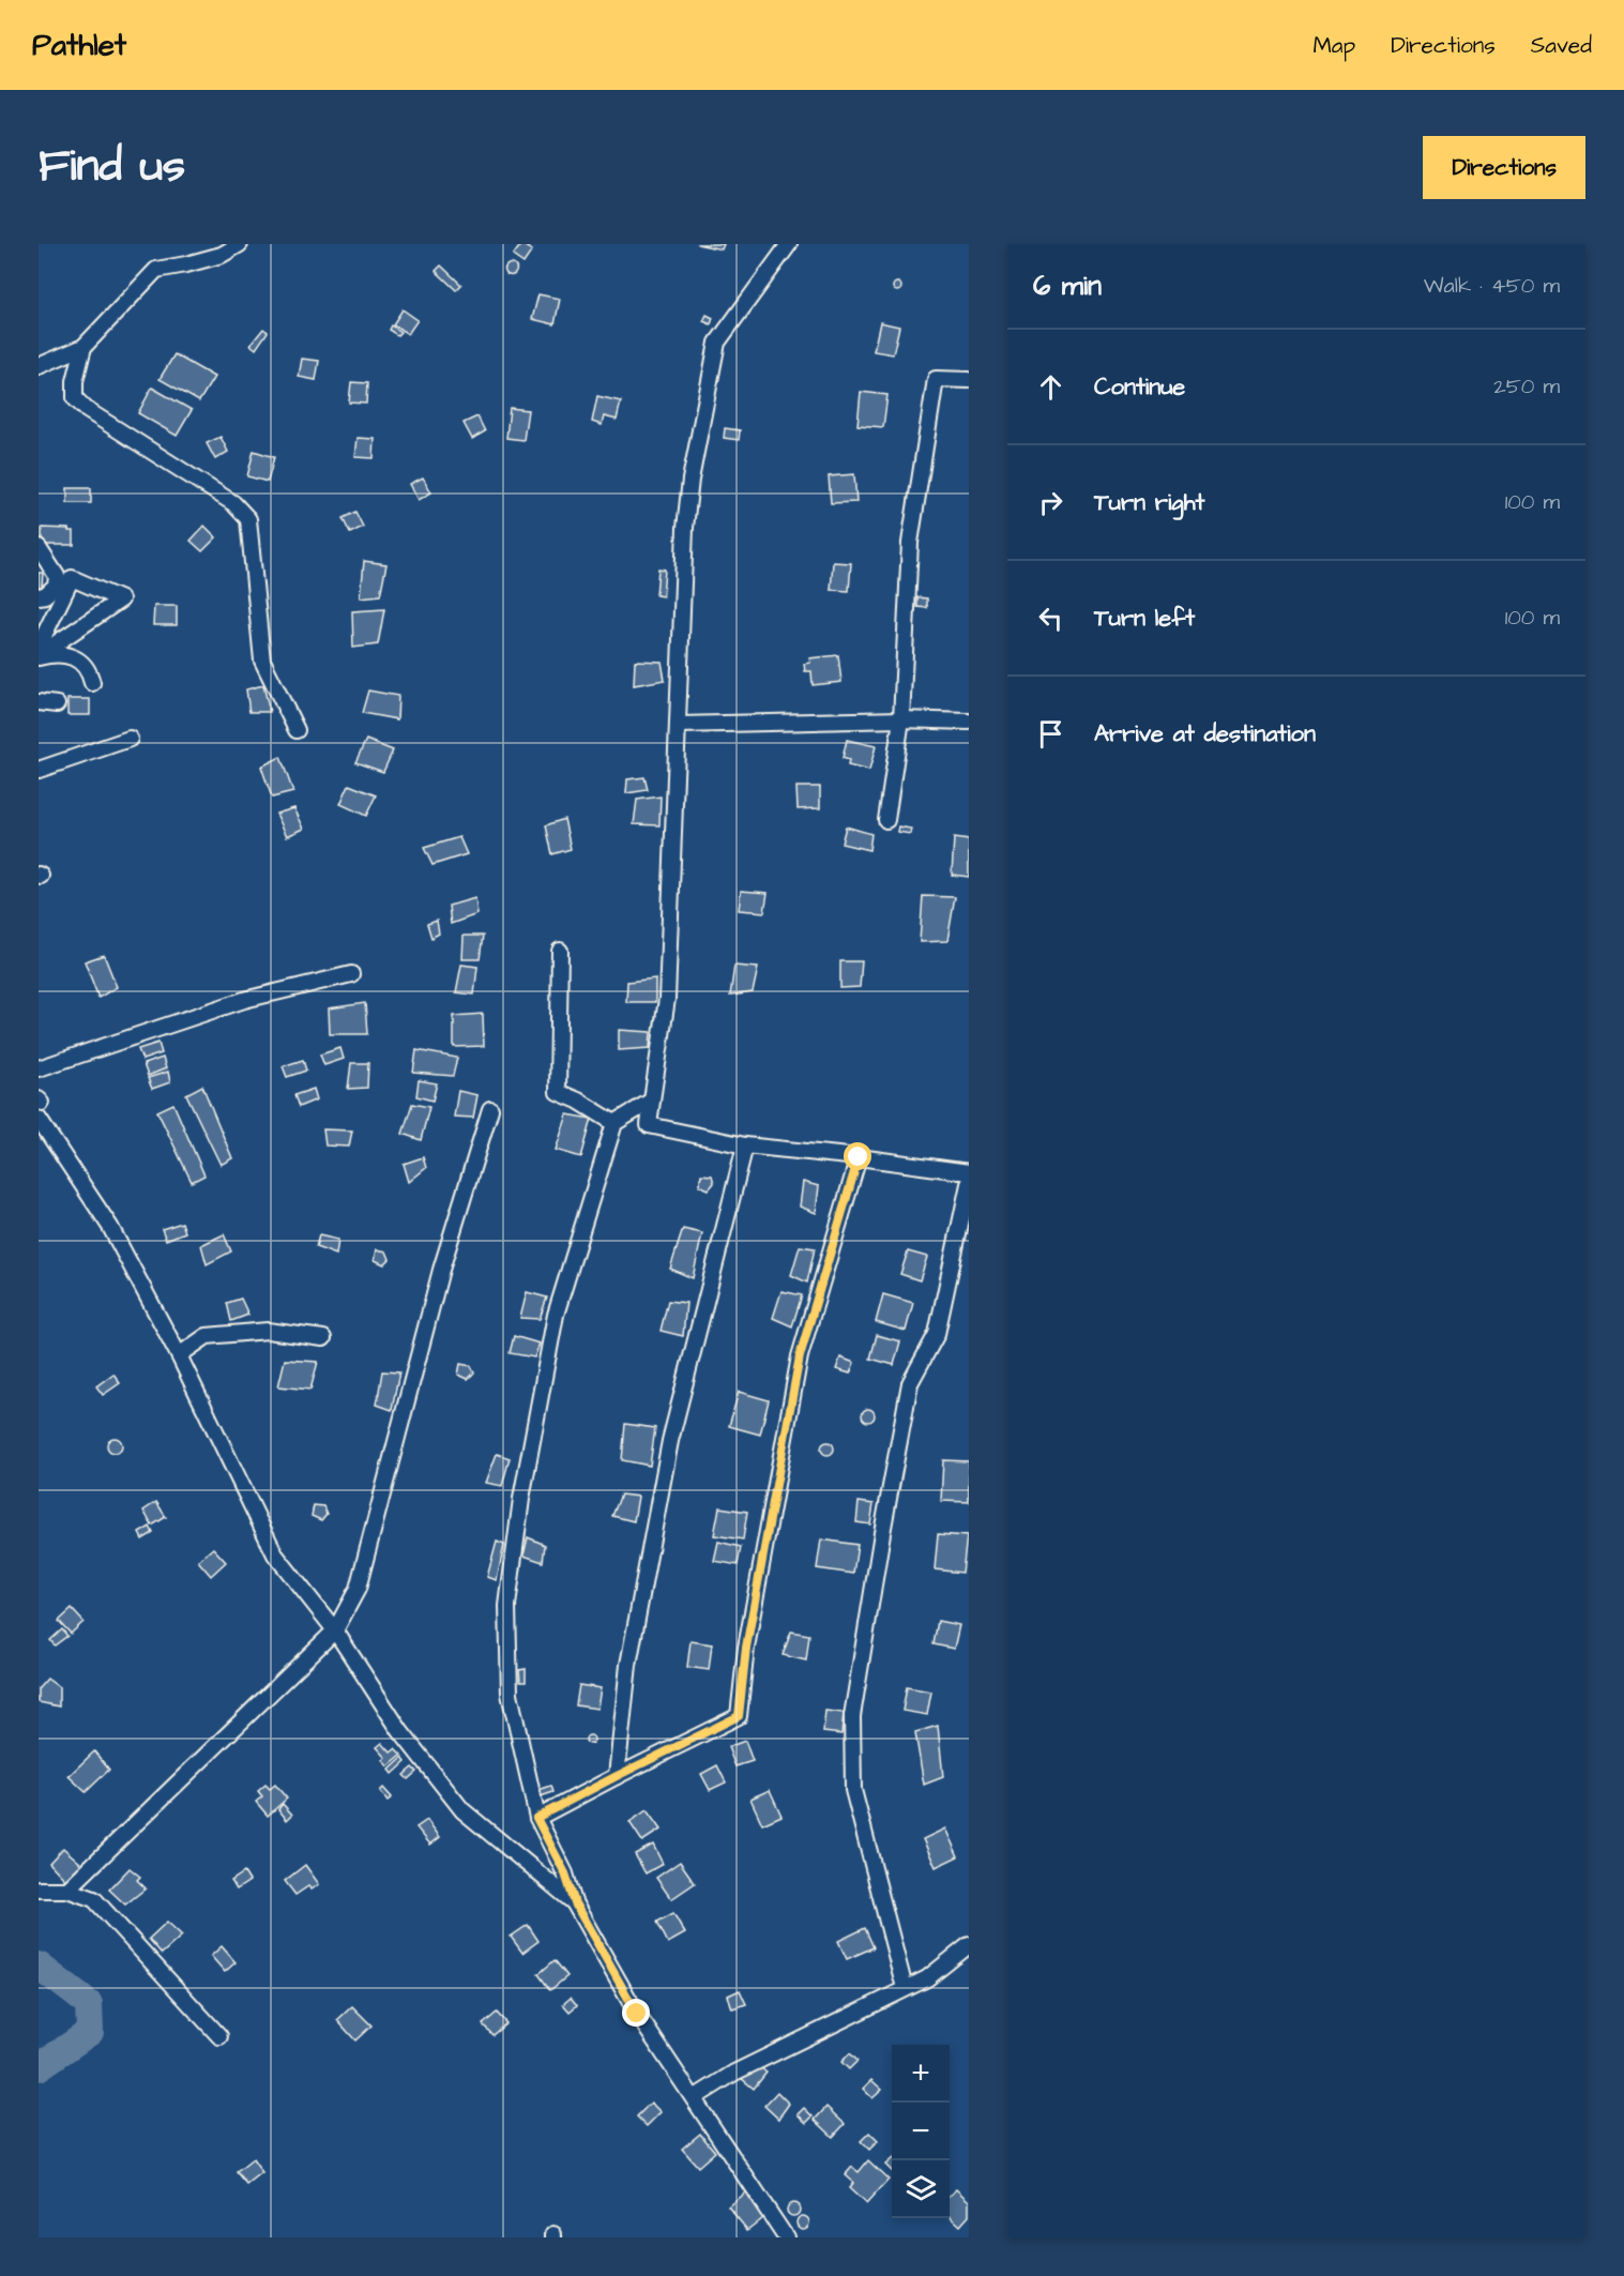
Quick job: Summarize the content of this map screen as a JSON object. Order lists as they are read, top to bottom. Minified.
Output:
{"page":{"header":"Pathlet","nav":["Map","Directions","Saved"],"title":"Find us","buttons":"Directions","heading":["6 min","Walk · 450 m"],"list":[["Continue","250 m"],["Turn right","100 m"],["Turn left","100 m"],"Arrive at destination"],"map_buttons":["+","−"]}}
